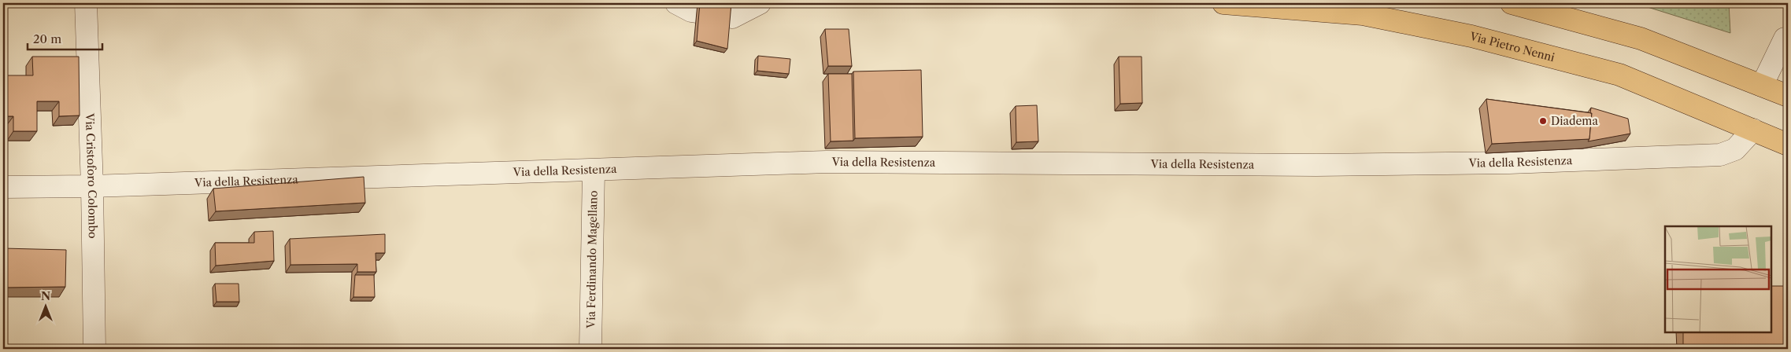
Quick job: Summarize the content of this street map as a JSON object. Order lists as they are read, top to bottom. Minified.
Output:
{"streets":{"main road":["Via Pietro Nenni"],"street":["Via della Resistenza","Via Cristoforo Colombo","Via Ferdinando Magellano"]},"crossings":[["Via Pietro Nenni","Via della Resistenza"],["Via della Resistenza","Via Cristoforo Colombo"],["Via della Resistenza","Via Ferdinando Magellano"]],"places":["Diadema"],"scale_bar":"20 m","north":"top"}
